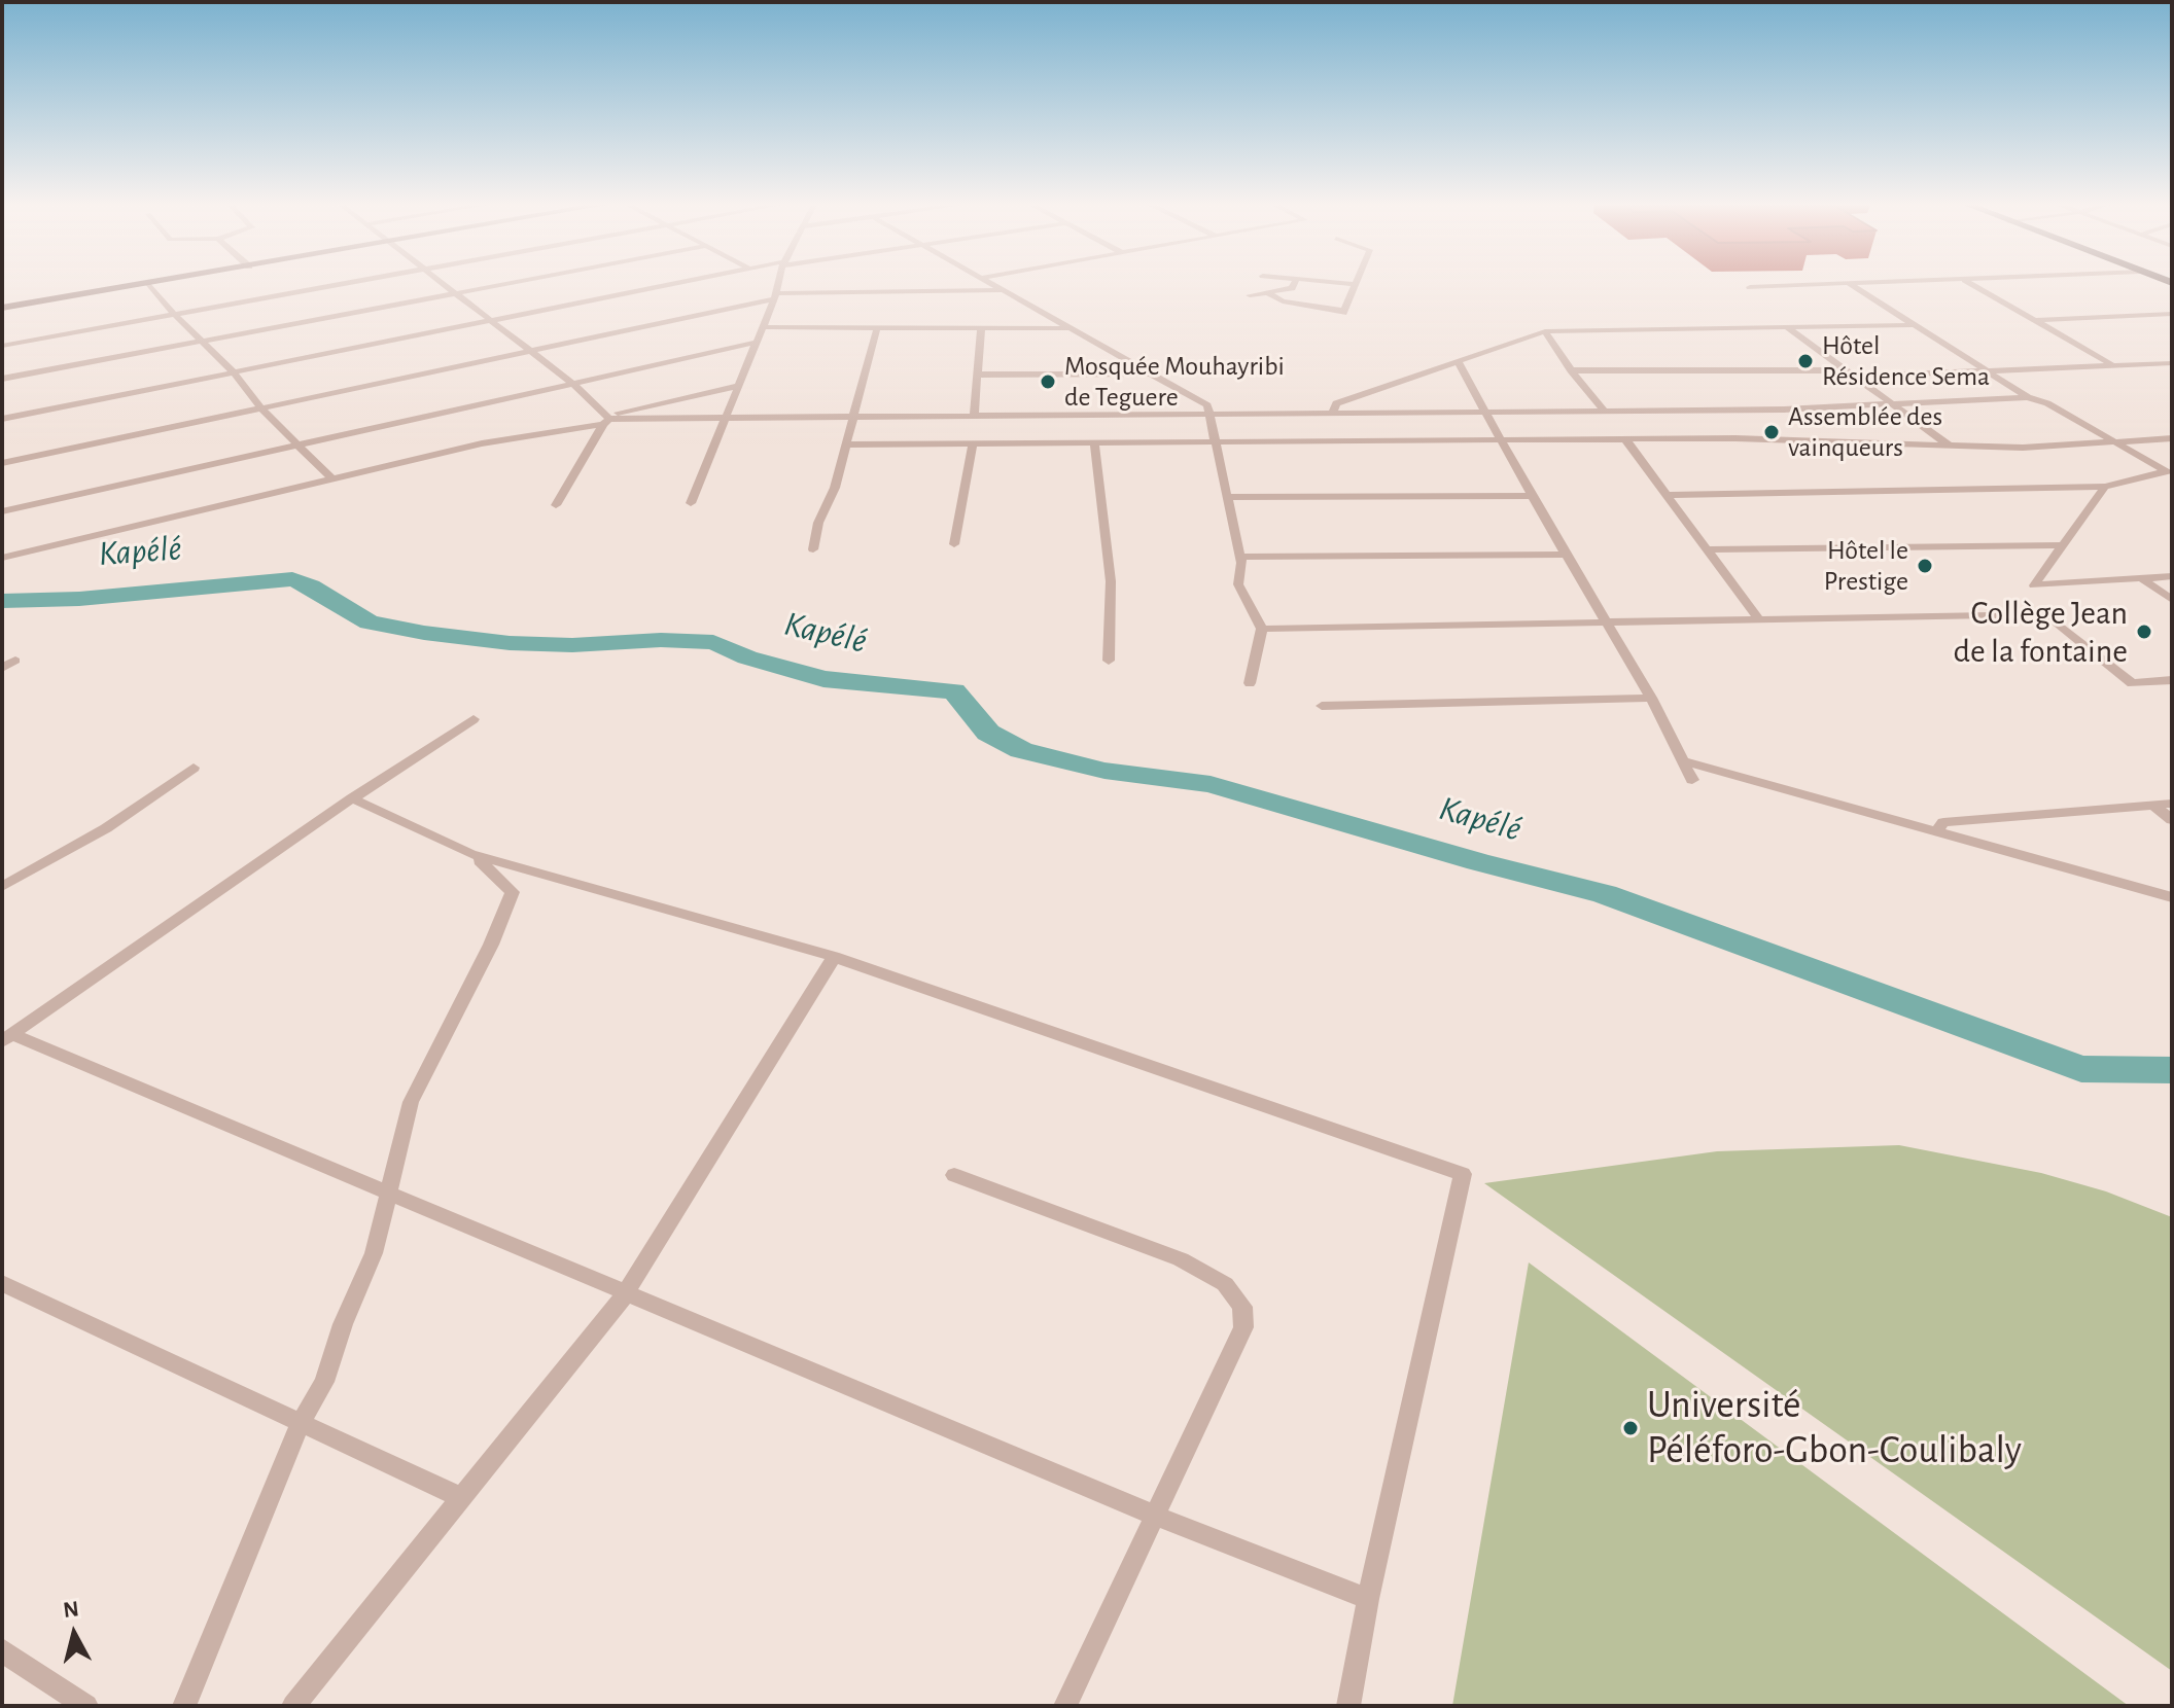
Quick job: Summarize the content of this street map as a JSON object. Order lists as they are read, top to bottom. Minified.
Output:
{"water":["Kapélé"],"places":["Hôtel Résidence Sema","Mosquée Mouhayribi de Teguere","Assemblée des vainqueurs","Hôtel le Prestige","Collège Jean de la fontaine","Université Péléforo-Gbon-Coulibaly"],"north":"top"}
